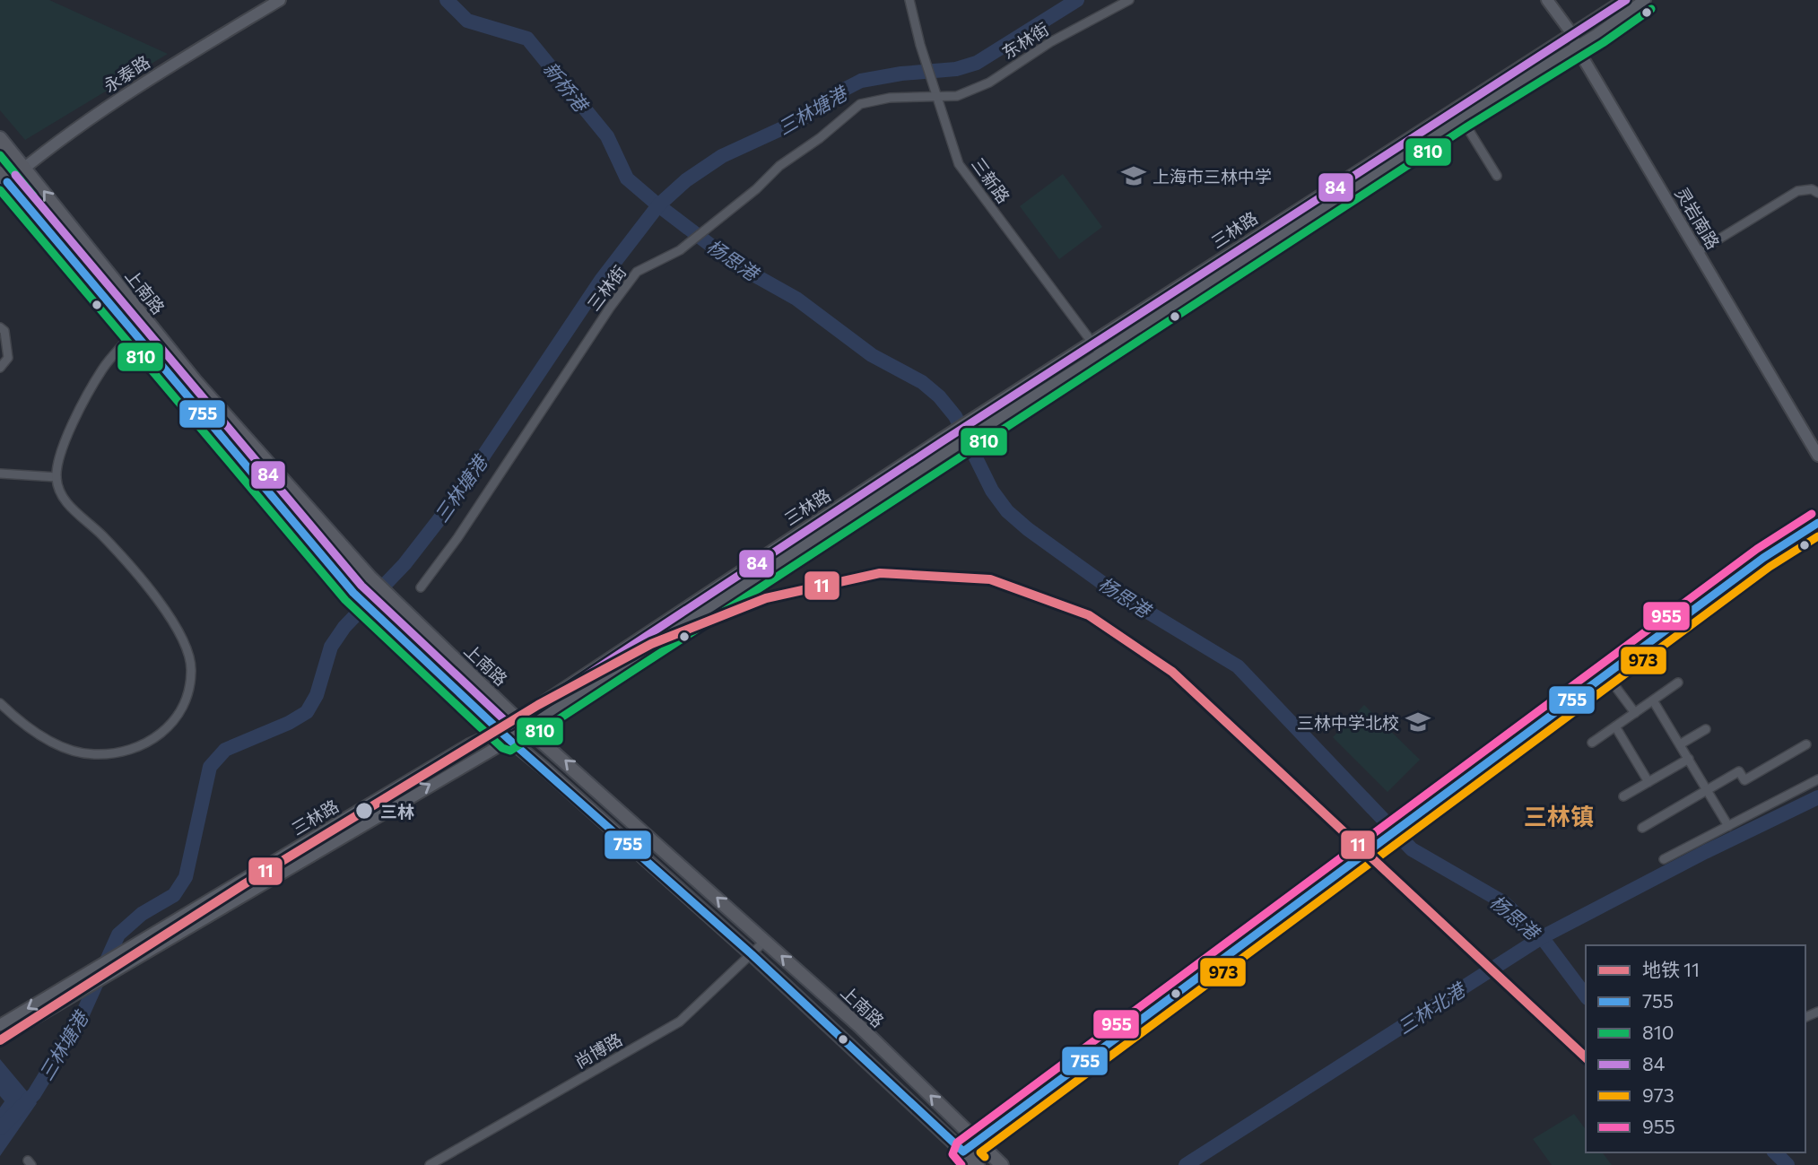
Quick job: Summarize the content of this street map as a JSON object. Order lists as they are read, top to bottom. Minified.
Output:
{"streets":{"main road":["永泰路","灵岩南路","三林路","上南路"],"street":["东林街","三新路","三林街","尚博路"]},"crossings":[["东林街","三新路"],["东林街","三林街"],["永泰路","上南路"],["三新路","三林路"],["三新路","三林街"],["灵岩南路","三林路"],["三林路","上南路"],["上南路","尚博路"]],"districts":["三林镇"],"water":["新桥港","三林塘港","杨思港","三林北港"],"places":{"school or university":["上海市三林中学","三林中学北校"],"other":["三林"]},"lines":["transit line 84","transit line 810","transit line 755","transit line 955","transit line 973","metro line 11"],"legend":["地铁 11","755","810","84","973","955"]}
